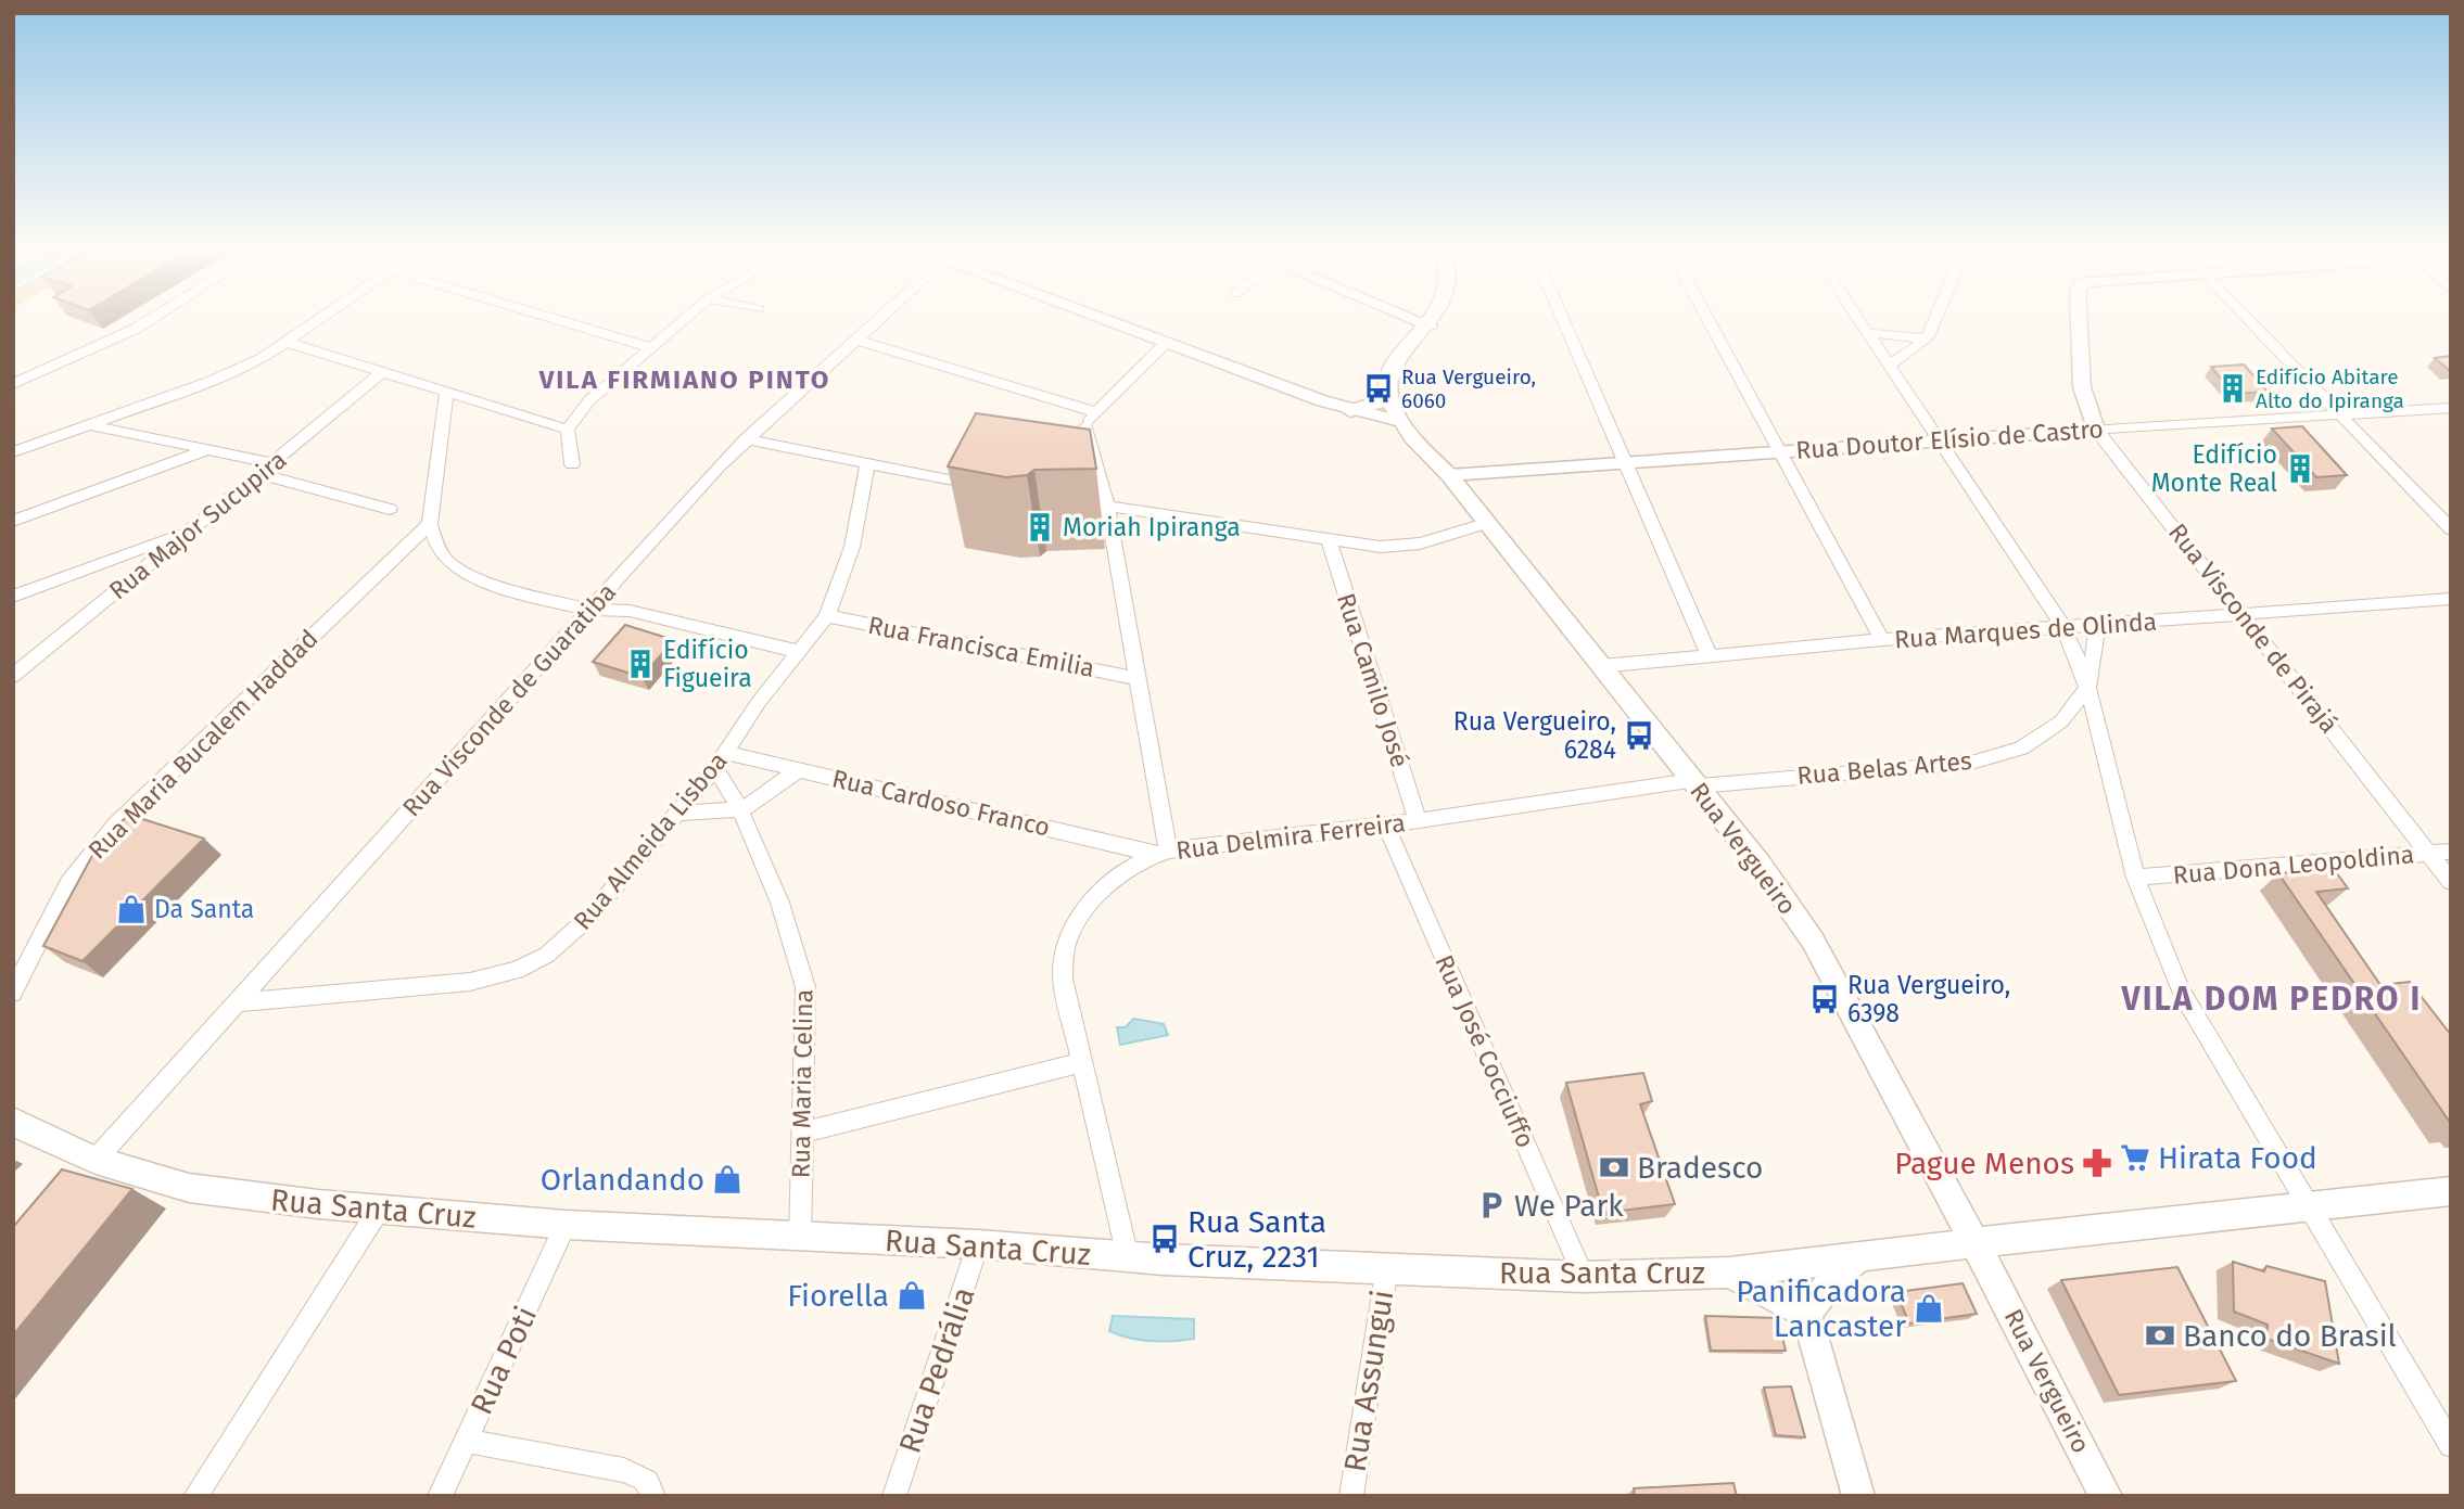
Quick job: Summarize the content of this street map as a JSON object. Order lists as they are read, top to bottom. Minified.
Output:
{"streets":{"main road":["Rua Vergueiro","Rua Santa Cruz"],"street":["Rua Doutor Elísio de Castro","Rua Major Sucupira","Rua Visconde de Pirajá","Rua Marques de Olinda","Rua Francisca Emilia","Rua Camilo José","Rua Visconde de Guaratiba","Rua Maria Bucalem Haddad","Rua Belas Artes","Rua Cardoso Franco","Rua Delmira Ferreira","Rua Almeida Lisboa","Rua Dona Leopoldina","Rua José Cocciuffo","Rua Maria Celina","Rua Poti","Rua Pedrália","Rua Assungui"]},"crossings":[["Rua Doutor Elísio de Castro","Rua Visconde de Pirajá"],["Rua Doutor Elísio de Castro","Rua Vergueiro"],["Rua Visconde de Pirajá","Rua Marques de Olinda"],["Rua Visconde de Pirajá","Rua Dona Leopoldina"],["Rua Marques de Olinda","Rua Vergueiro"],["Rua Francisca Emilia","Rua Almeida Lisboa"],["Rua Camilo José","Rua Delmira Ferreira"],["Rua Visconde de Guaratiba","Rua Almeida Lisboa"],["Rua Visconde de Guaratiba","Rua Santa Cruz"],["Rua Belas Artes","Rua Delmira Ferreira"],["Rua Belas Artes","Rua Vergueiro"],["Rua Cardoso Franco","Rua Delmira Ferreira"],["Rua Cardoso Franco","Rua Almeida Lisboa"],["Rua Cardoso Franco","Rua Maria Celina"],["Rua Delmira Ferreira","Rua Vergueiro"],["Rua Delmira Ferreira","Rua José Cocciuffo"],["Rua Delmira Ferreira","Rua Santa Cruz"],["Rua Almeida Lisboa","Rua Maria Celina"],["Rua Vergueiro","Rua Santa Cruz"],["Rua José Cocciuffo","Rua Santa Cruz"],["Rua Maria Celina","Rua Santa Cruz"],["Rua Santa Cruz","Rua Poti"],["Rua Santa Cruz","Rua Pedrália"],["Rua Santa Cruz","Rua Assungui"]],"districts":["VILA FIRMIANO PINTO","VILA DOM PEDRO I"],"places":{"bus stop":["Rua Vergueiro, 6060","Rua Vergueiro, 6284","Rua Vergueiro, 6398","Rua Santa Cruz, 2231"],"building":["Edifício Abitare Alto do Ipiranga","Edifício Monte Real","Moriah Ipiranga","Edifício Figueira"],"shop":["Da Santa","Orlandando","Fiorella","Panificadora Lancaster"],"supermarket":["Hirata Food"],"pharmacy":["Pague Menos"],"bank":["Bradesco","Banco do Brasil"],"parking":["We Park"]}}
